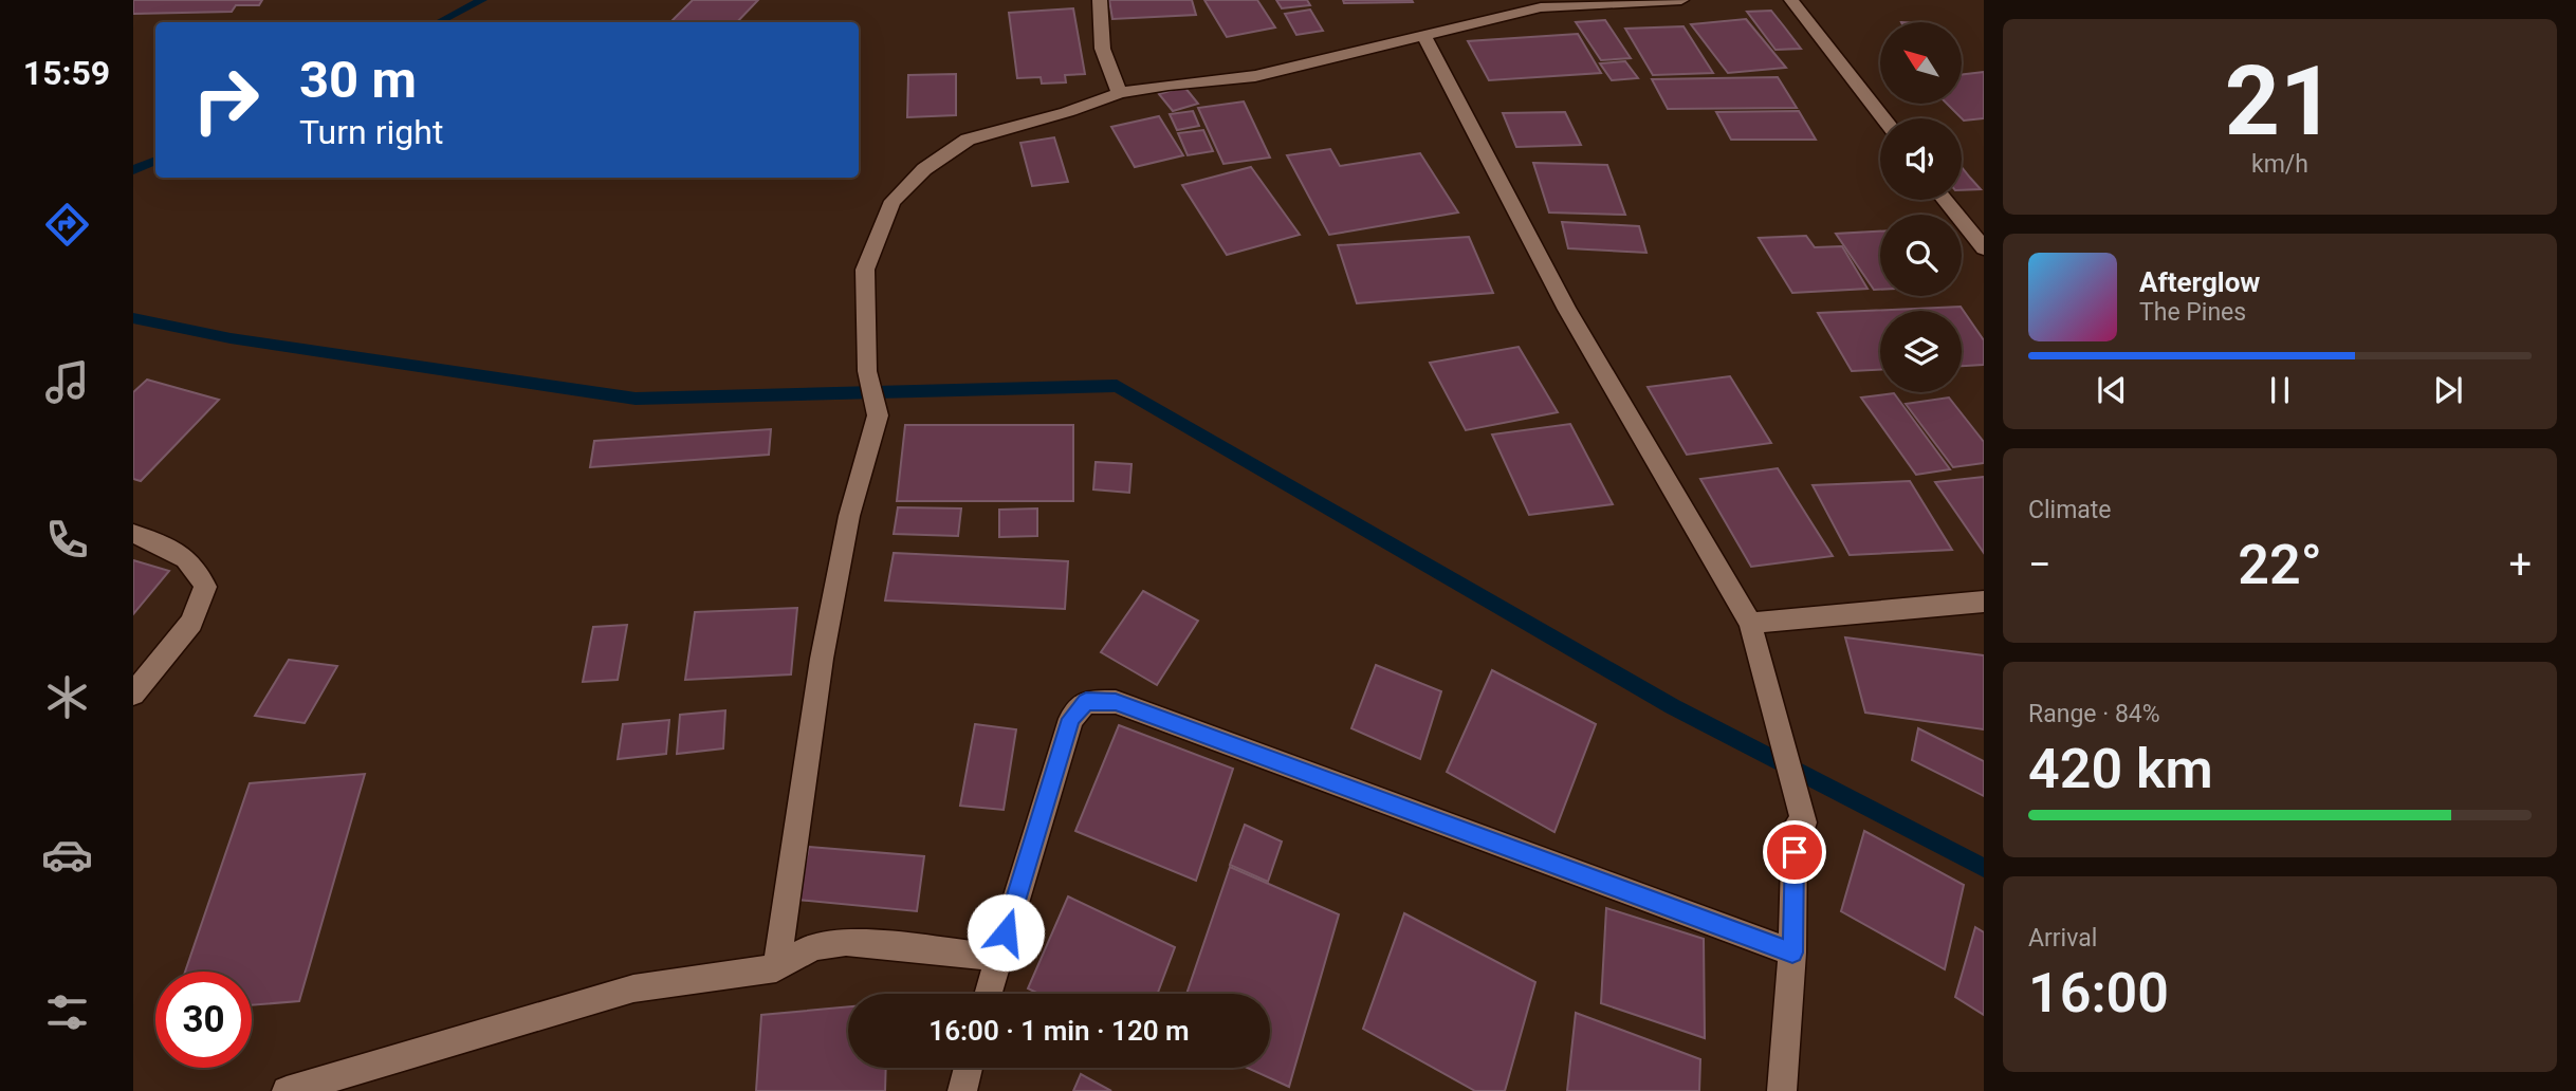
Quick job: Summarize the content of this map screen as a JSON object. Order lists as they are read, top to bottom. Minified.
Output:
{"north":"top left","page":{"tabs":"15:59","tile":[["21","km/h"],"Climate",["Range · 84%","420 km"],["Arrival","16:00"]],"turn":["30 m","Turn right"],"song":["Afterglow","The Pines"],"heat":["−","22°","+"],"limit":"30","trip":"16:00 · 1 min · 120 m"}}
